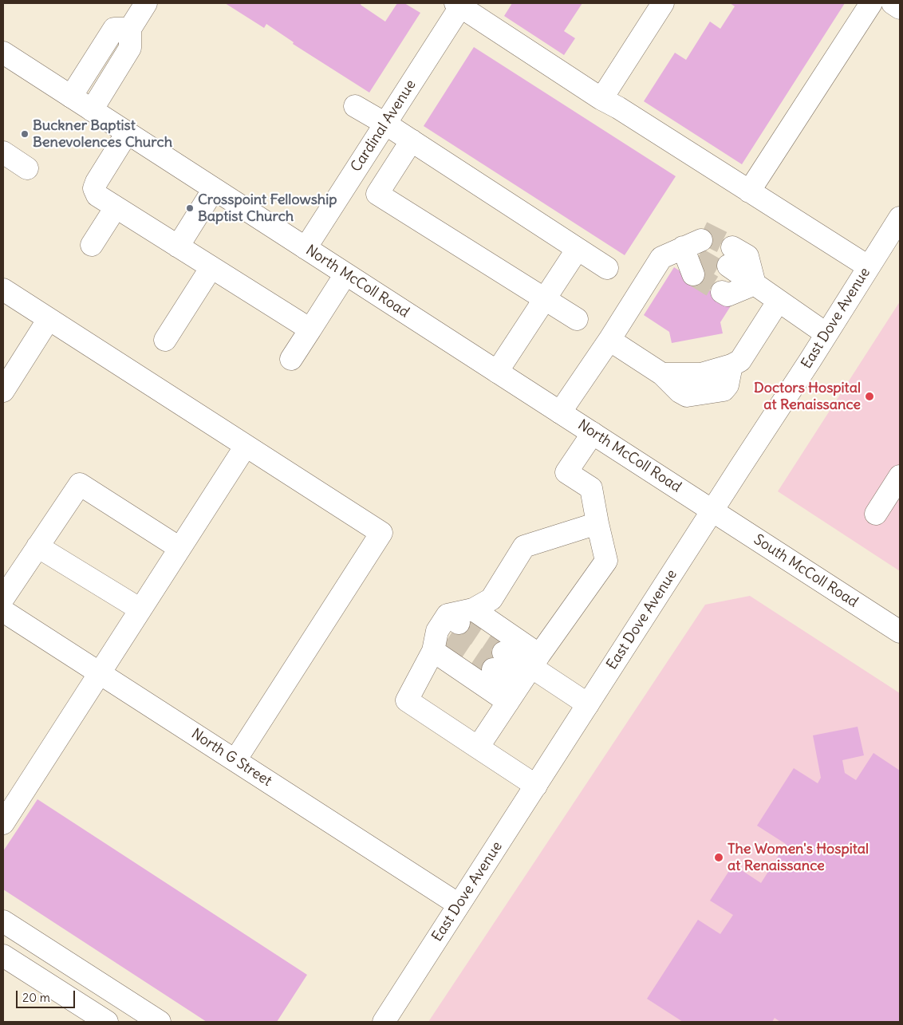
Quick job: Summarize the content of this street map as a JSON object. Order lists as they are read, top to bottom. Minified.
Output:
{"streets":{"main road":["Cardinal Avenue","North McColl Road","East Dove Avenue","South McColl Road","North G Street"]},"crossings":[["Cardinal Avenue","North McColl Road"],["North McColl Road","East Dove Avenue"],["North McColl Road","South McColl Road"],["East Dove Avenue","South McColl Road"],["East Dove Avenue","North G Street"]],"places":["Buckner Baptist Benevolences Church","Crosspoint Fellowship Baptist Church","Doctors Hospital at Renaissance","The Women's Hospital at Renaissance"],"scale_bar":"20 m"}
